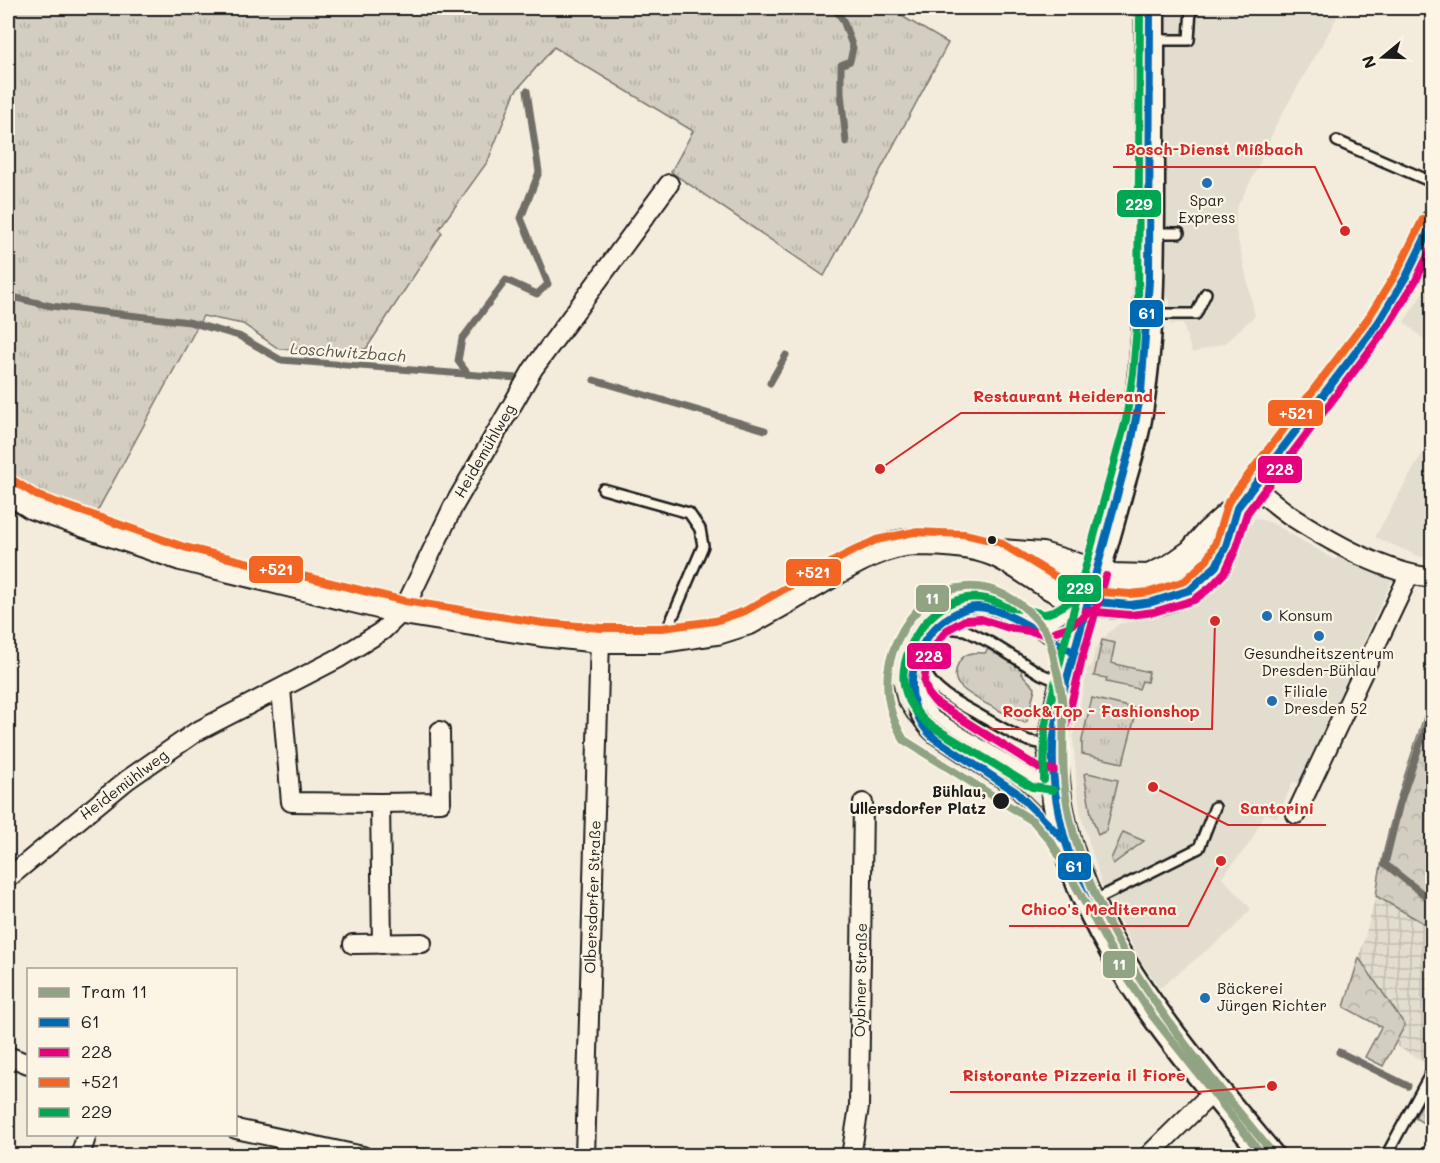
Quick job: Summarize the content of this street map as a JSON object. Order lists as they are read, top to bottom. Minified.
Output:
{"streets":{"street":["Heidemühlweg","Olbersdorfer Straße","Oybiner Straße"]},"water":["Loschwitzbach"],"places":["Spar Express","Bosch-Dienst Mißbach","Restaurant Heiderand","Konsum","Rock&Top - Fashionshop","Gesundheitszentrum Dresden-Bühlau","Filiale Dresden 52","Santorini","Bühlau, Ullersdorfer Platz","Chico's Mediterana","Bäckerei Jürgen Richter","Ristorante Pizzeria il Fiore"],"lines":["transit line 61","transit line 229","transit line +521","transit line 228","tram line 11"],"legend":["Tram 11","61","228","+521","229"],"north":"left"}
